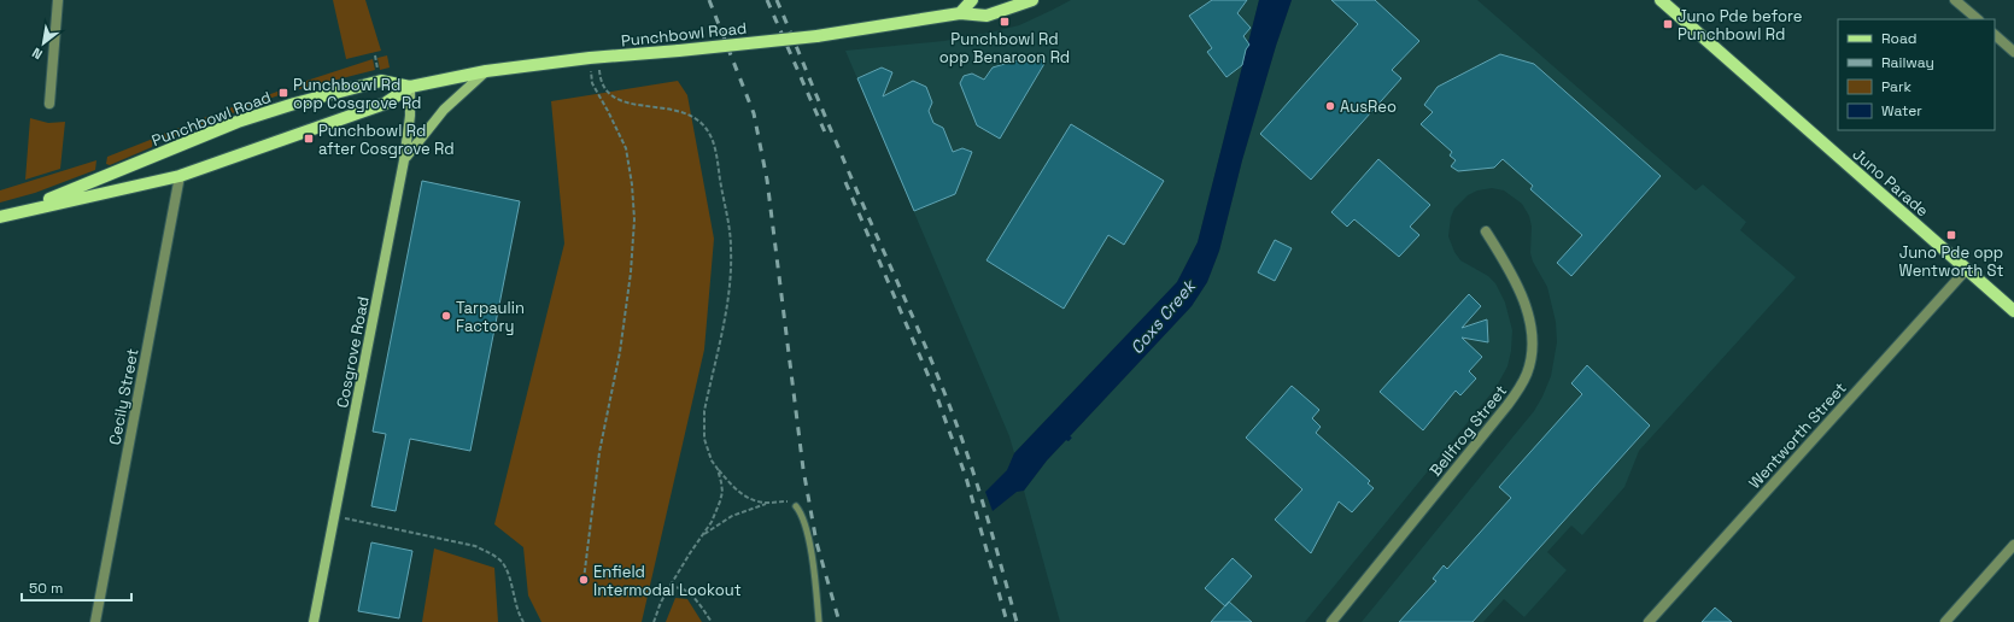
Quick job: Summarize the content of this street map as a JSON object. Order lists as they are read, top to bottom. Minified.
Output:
{"streets":{"main road":["Punchbowl Road","Juno Parade","Cosgrove Road"],"street":["Cecily Street","Bellfrog Street","Wentworth Street"]},"crossings":[["Punchbowl Road","Cosgrove Road"],["Punchbowl Road","Cecily Street"],["Juno Parade","Wentworth Street"]],"water":["Coxs Creek"],"places":{"transit":["Punchbowl Rd opp Benaroon Rd","Juno Pde before Punchbowl Rd","Punchbowl Rd opp Cosgrove Rd","Punchbowl Rd after Cosgrove Rd","Juno Pde opp Wentworth St"],"other":["AusReo","Tarpaulin Factory","Enfield Intermodal Lookout"]},"legend":["Road","Railway","Park","Water"],"scale_bar":"50 m","north":"bottom left"}
